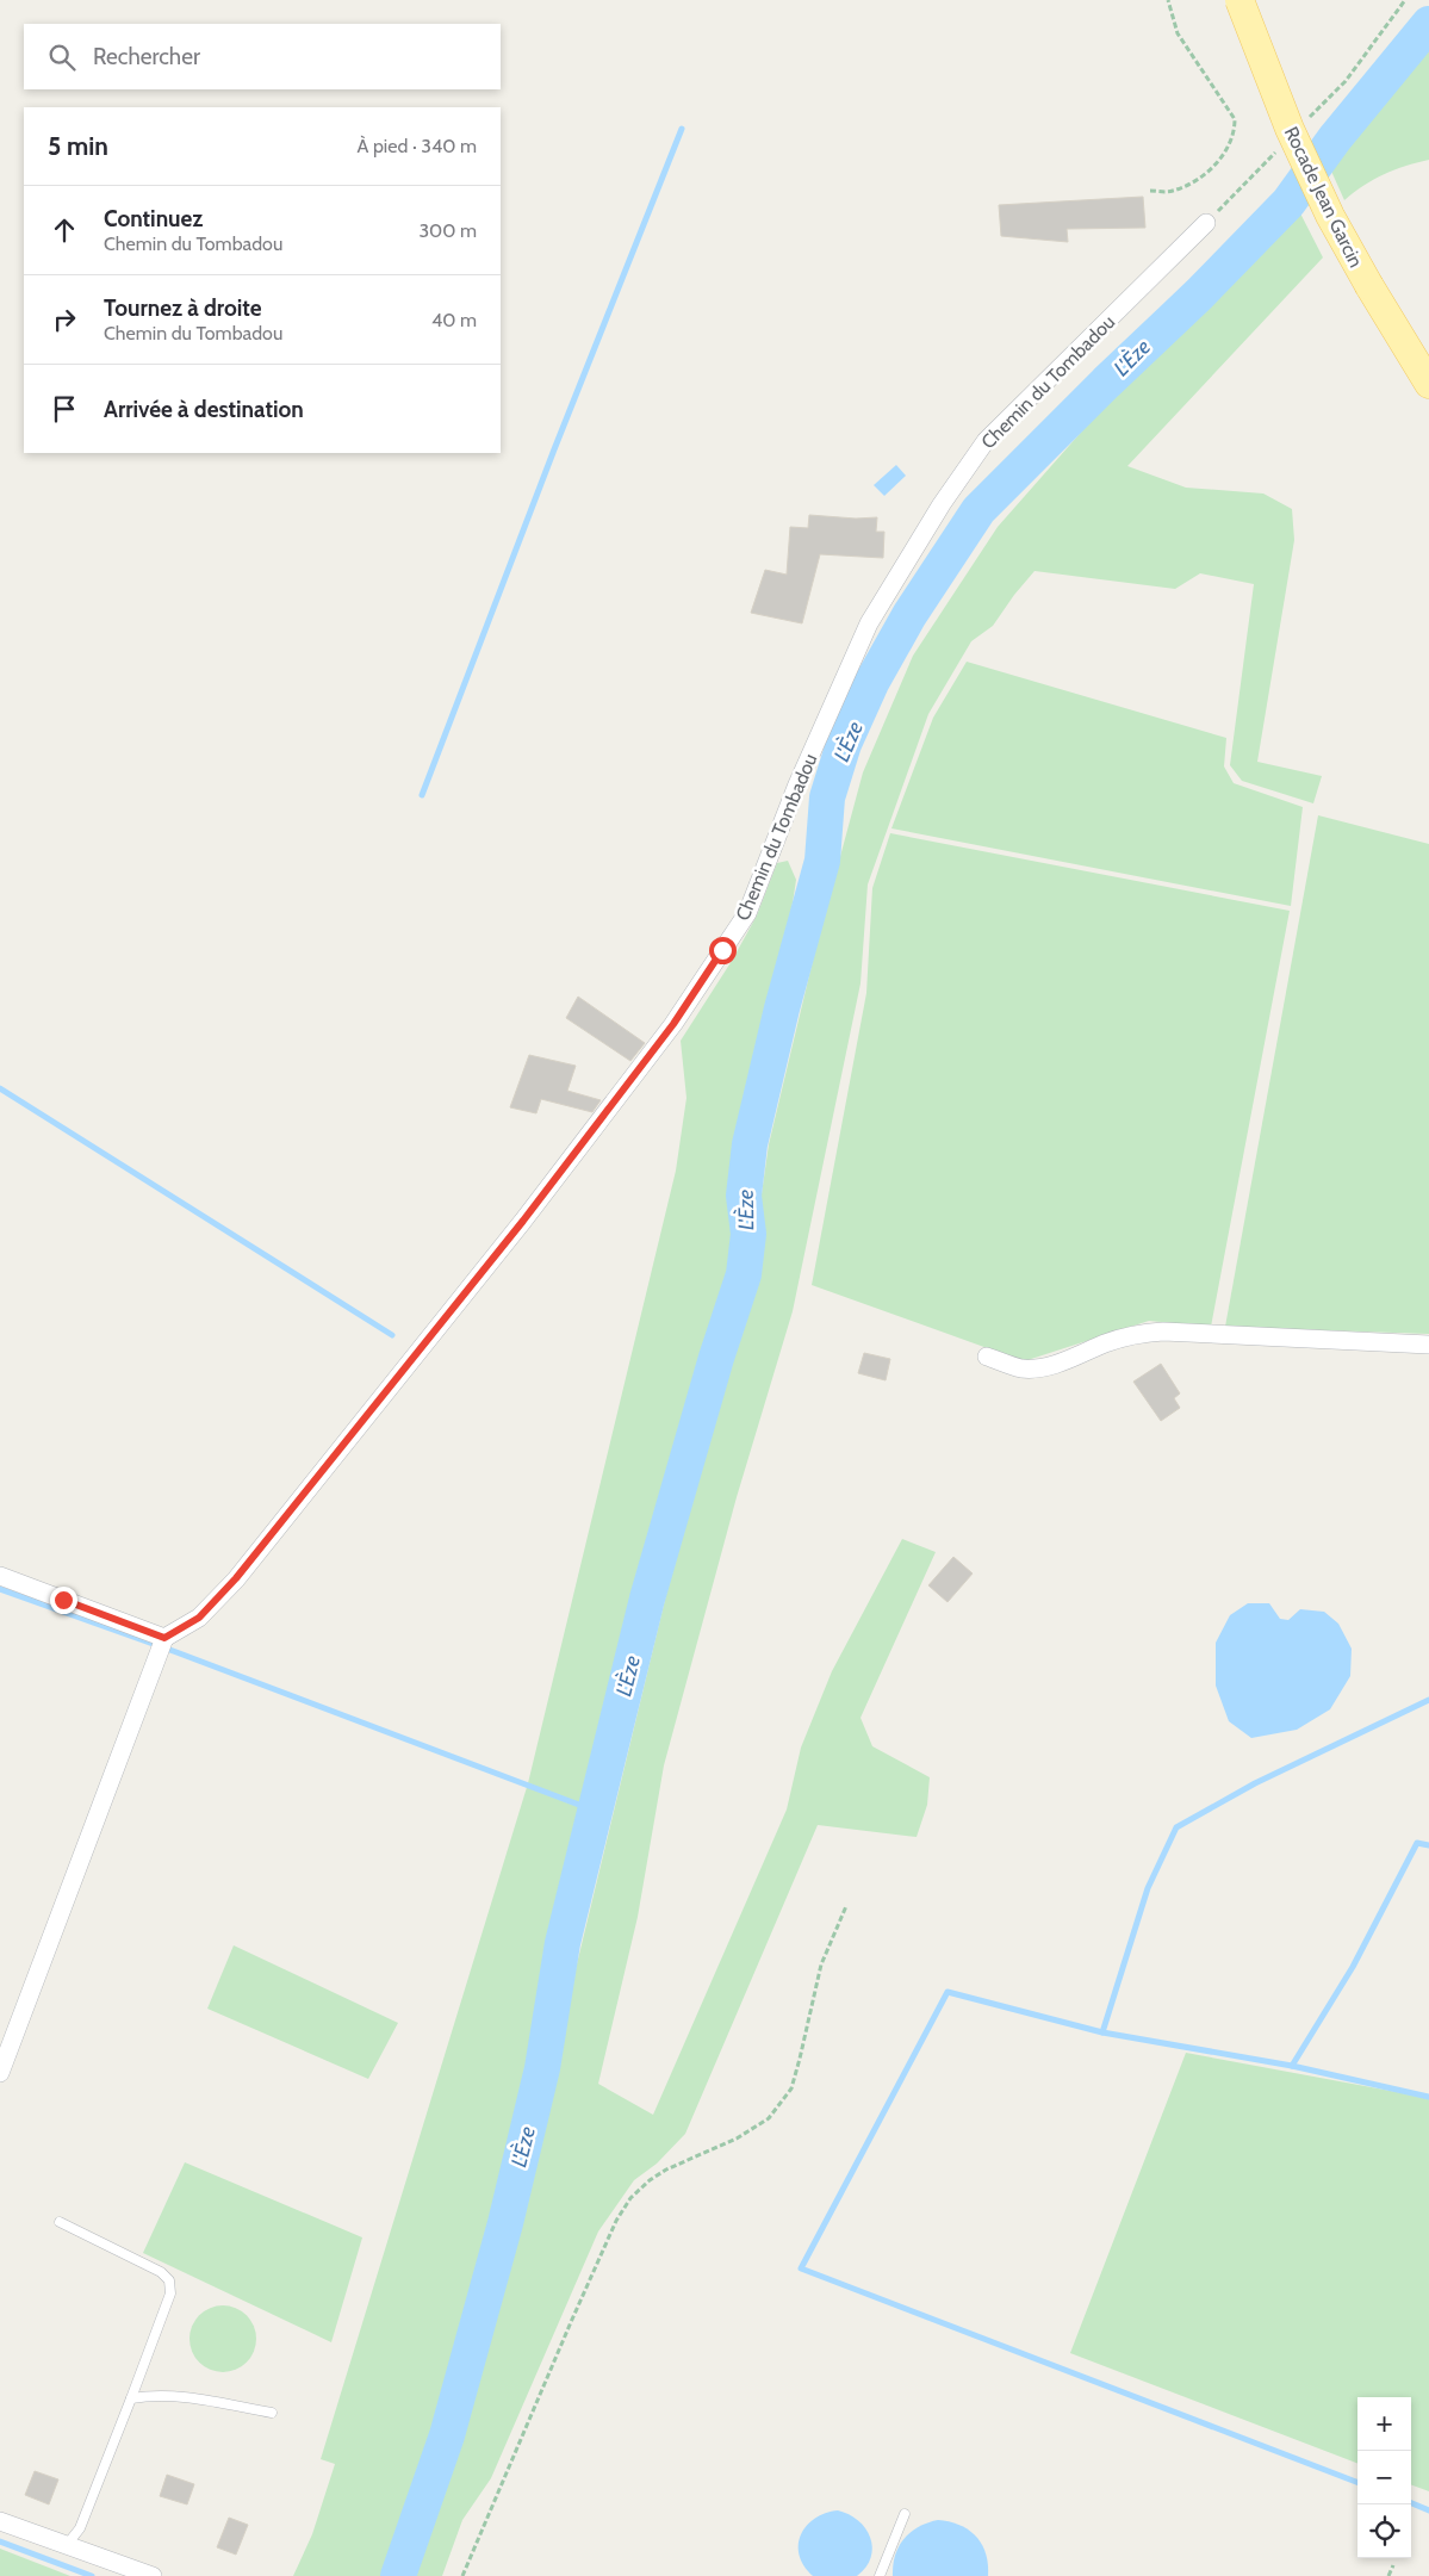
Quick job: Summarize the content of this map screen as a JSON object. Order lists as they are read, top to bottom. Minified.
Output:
{"streets":{"main road":["Rocade Jean Garcin"],"street":["Chemin du Tombadou"]},"water":["L'Èze"],"page":{"search":"Rechercher","heading":["5 min","À pied · 340 m"],"list":[["Continuez","Chemin du Tombadou","300 m"],["Tournez à droite","Chemin du Tombadou","40 m"],"Arrivée à destination"],"map_buttons":["+","−"]}}
